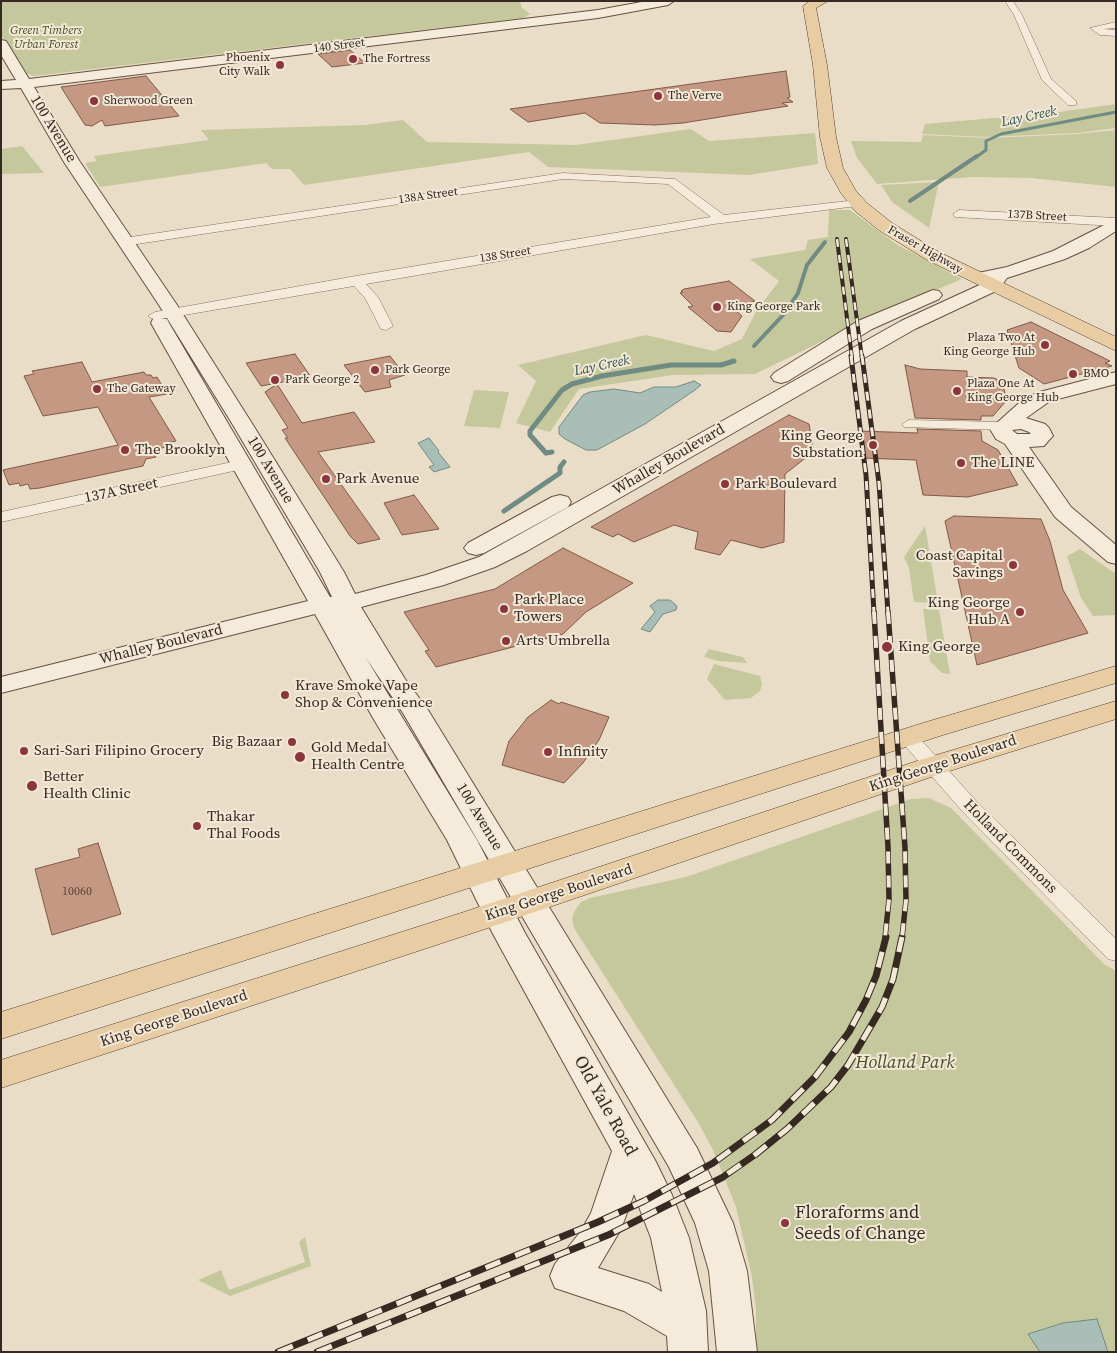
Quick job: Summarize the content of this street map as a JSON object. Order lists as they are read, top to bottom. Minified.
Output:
{"streets":{"main road":["140 Street","100 Avenue","Fraser Highway","Whalley Boulevard","King George Boulevard","Old Yale Road"],"street":["138A Street","137B Street","138 Street","137A Street","Holland Commons"]},"crossings":[["140 Street","100 Avenue"],["100 Avenue","138A Street"],["100 Avenue","138 Street"],["100 Avenue","Whalley Boulevard"],["100 Avenue","137A Street"],["100 Avenue","Old Yale Road"],["138A Street","138 Street"],["137B Street","Whalley Boulevard"],["Fraser Highway","138 Street"],["Fraser Highway","Whalley Boulevard"],["King George Boulevard","Holland Commons"],["King George Boulevard","Old Yale Road"]],"water":["Lay Creek"],"parks":["Green Timbers Urban Forest","Holland Park"],"places":["The Fortress","Phoenix City Walk","The Verve","Sherwood Green","King George Park","Plaza Two At King George Hub","Park George","BMO","Park George 2","The Gateway","Plaza One At King George Hub","King George Substation","The Brooklyn","The LINE","Park Avenue","Park Boulevard","Coast Capital Savings","Park Place Towers","King George Hub A","Arts Umbrella","King George","Krave Smoke Vape Shop & Convenience","Big Bazaar","Sari-Sari Filipino Grocery","Infinity","Gold Medal Health Centre","Better Health Clinic","Thakar Thal Foods","Floraforms and Seeds of Change"],"house_numbers":["10060"]}
